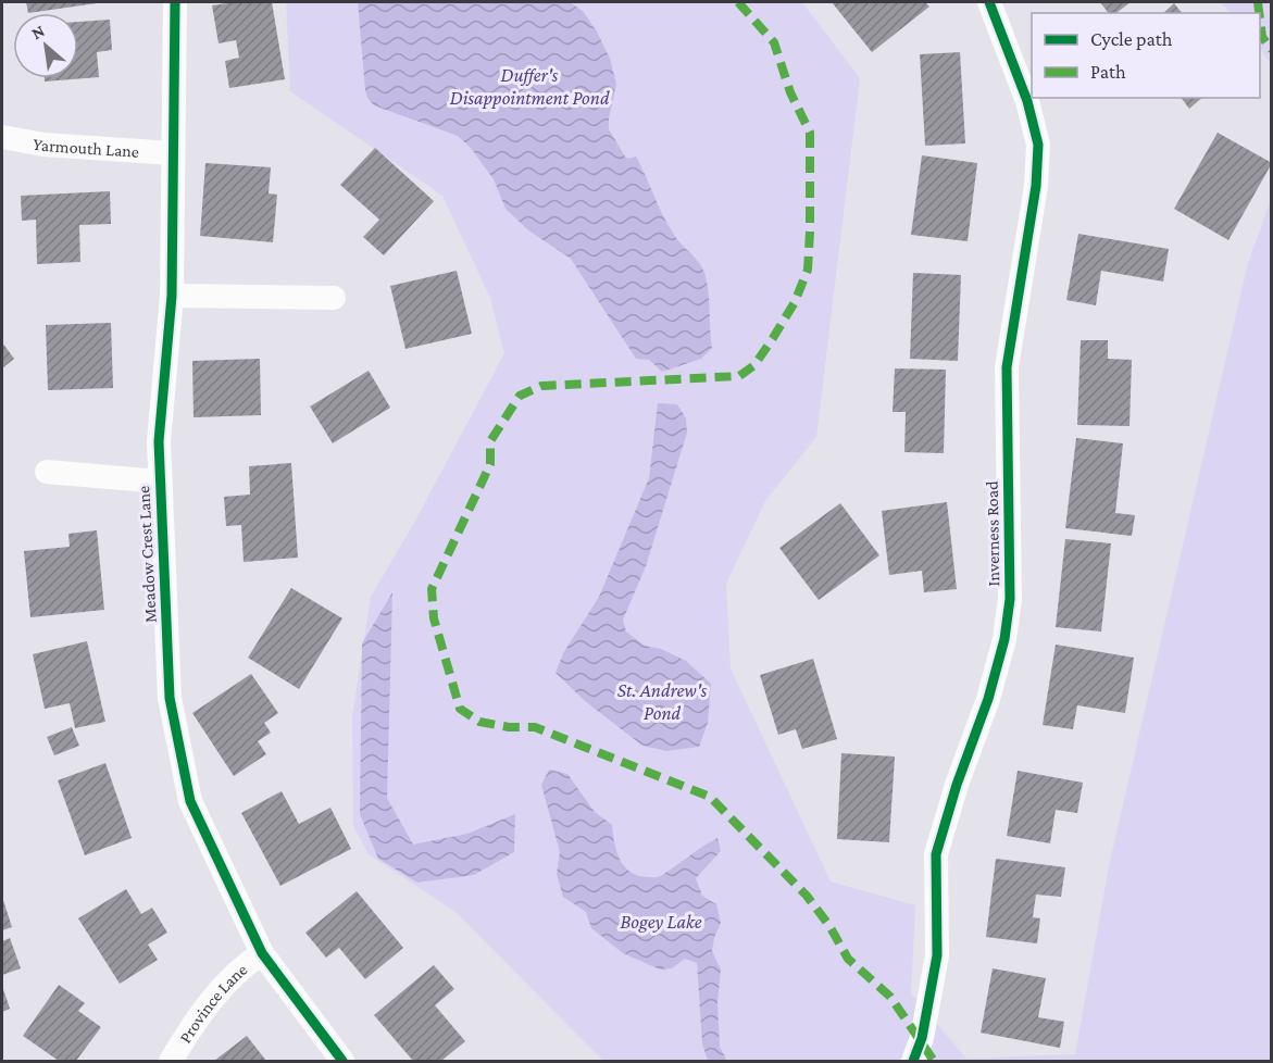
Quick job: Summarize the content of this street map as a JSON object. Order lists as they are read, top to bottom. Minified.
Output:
{"streets":{"street":["Yarmouth Lane","Inverness Road","Meadow Crest Lane","Province Lane"]},"crossings":[["Yarmouth Lane","Meadow Crest Lane"],["Meadow Crest Lane","Province Lane"]],"water":["Duffer's Disappointment Pond","St. Andrew's Pond","Bogey Lake"],"legend":["Cycle path","Path"],"north":"top left"}
